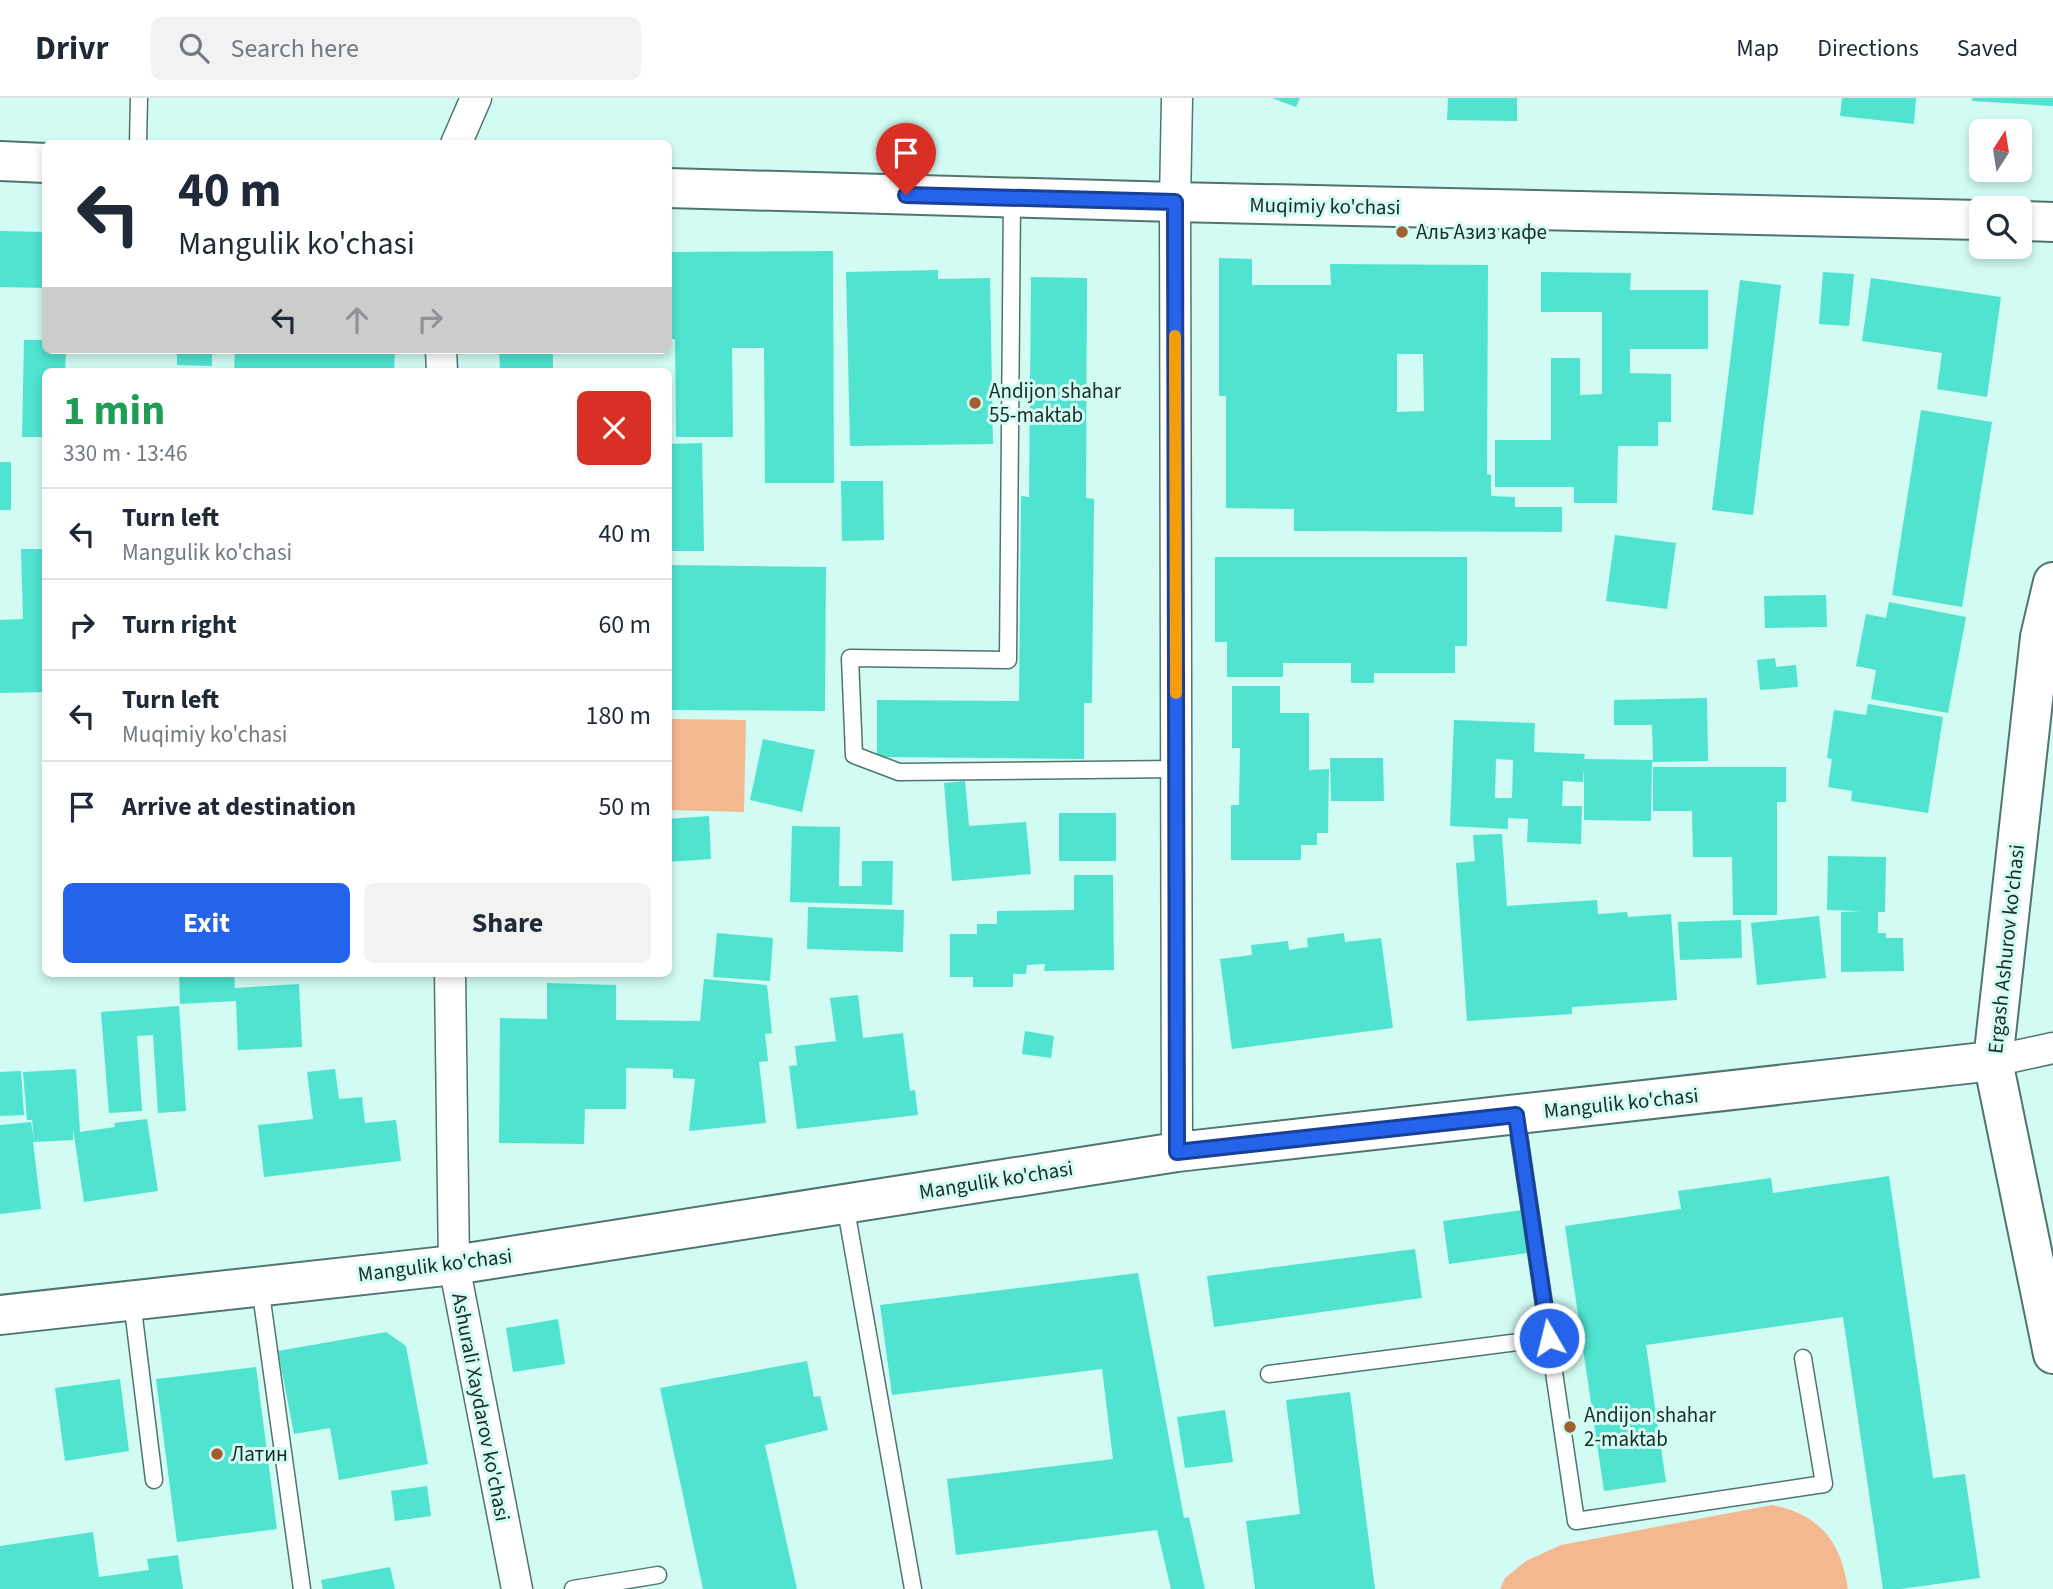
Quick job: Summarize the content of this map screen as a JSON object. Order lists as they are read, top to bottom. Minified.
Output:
{"streets":{"street":["Muqimiy ko'chasi","Ergash Ashurov ko'chasi","Mangulik ko'chasi","Ashurali Xaydarov ko'chasi"]},"crossings":[["Ergash Ashurov ko'chasi","Mangulik ko'chasi"],["Mangulik ko'chasi","Ashurali Xaydarov ko'chasi"]],"places":["Аль Азиз кафе","Andijon shahar 55-maktab","Andijon shahar 2-maktab","Латин"],"north":"top","page":{"header":"Drivr","search":"Search here","nav":["Map","Directions","Saved"],"turn":["40 m","Mangulik ko'chasi"],"heading":["1 min","330 m · 13:46"],"list":[{"name":"Turn left","note":"Mangulik ko'chasi","value":"40 m"},{"name":"Turn right","value":"60 m"},{"name":"Turn left","note":"Muqimiy ko'chasi","value":"180 m"},{"name":"Arrive at destination","value":"50 m"}],"buttons":["Exit","Share"]}}
